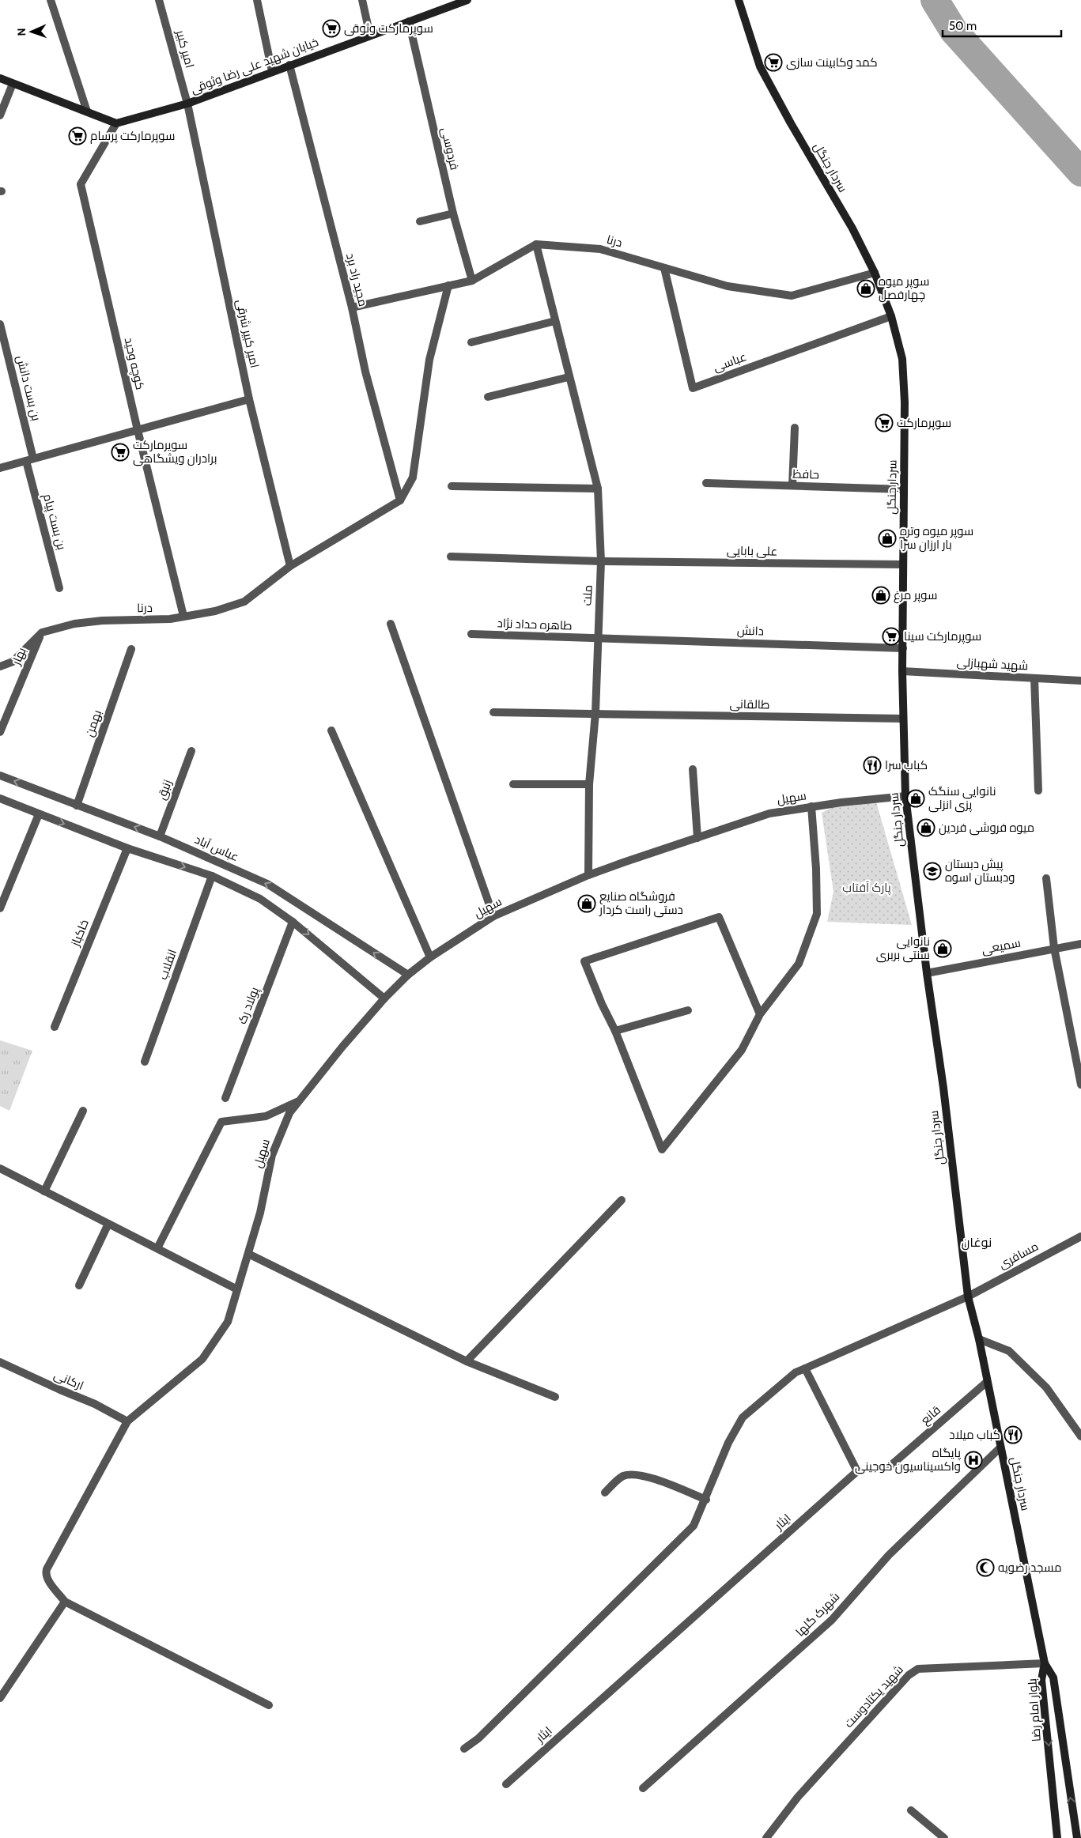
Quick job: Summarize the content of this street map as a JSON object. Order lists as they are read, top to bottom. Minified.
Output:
{"streets":{"main road":["خیابان شهید علی رضا وثوقی","سردار جنگل","بلوار امام رضا"],"street":["امیر کبیر","فردوسی","درنا","مجید راد برد","امیر کبیر شرقی","عباسی","کوچه وحید","بن بست دانش","حافظ","بن بست پیام","علی بابایی","ملت","طاهره حداد نژاد","دانش","بهار","شهید شهبازلی","طالقانی","بهمن","زنبق","سهیل","عباس آباد","خاکباز","سمیعی","انقلاب","پولاد رک","مسافری","ارکانی","قانع","ایثار","شهرک گلها","شهید یکتادوست"]},"crossings":[["امیر کبیر","خیابان شهید علی رضا وثوقی"],["امیر کبیر","امیر کبیر شرقی"],["خیابان شهید علی رضا وثوقی","فردوسی"],["خیابان شهید علی رضا وثوقی","مجید راد برد"],["خیابان شهید علی رضا وثوقی","امیر کبیر شرقی"],["خیابان شهید علی رضا وثوقی","کوچه وحید"],["سردار جنگل","درنا"],["سردار جنگل","عباسی"],["سردار جنگل","حافظ"],["سردار جنگل","علی بابایی"],["سردار جنگل","دانش"],["سردار جنگل","شهید شهبازلی"],["سردار جنگل","طالقانی"],["سردار جنگل","سهیل"],["سردار جنگل","سمیعی"],["سردار جنگل","مسافری"],["سردار جنگل","قانع"],["سردار جنگل","شهرک گلها"],["سردار جنگل","شهید یکتادوست"],["سردار جنگل","بلوار امام رضا"],["درنا","مجید راد برد"],["درنا","امیر کبیر شرقی"],["درنا","عباسی"],["درنا","کوچه وحید"],["درنا","ملت"],["درنا","بهار"],["بن بست دانش","بن بست پیام"],["علی بابایی","ملت"],["ملت","طاهره حداد نژاد"],["ملت","دانش"],["ملت","طالقانی"],["ملت","سهیل"],["طاهره حداد نژاد","دانش"],["بهمن","عباس آباد"],["زنبق","عباس آباد"],["سهیل","عباس آباد"],["سهیل","ارکانی"],["شهید یکتادوست","بلوار امام رضا"]],"districts":["نوغان"],"parks":["پارک آفتاب"],"places":{"supermarket":["سوپرمارکت وثوقی","کمد وکابینت سازی","سوپرمارکت پرسام","سوپرمارکت","سوپرمارکت برادران ویشگاهی","سوپرمارکت سینا"],"shop":["سوپر میوه چهارفصل","سوپر میوه وتره بار ارزان سرا","سوپر مرغ","نانوایی سنگک پزی انزلی","میوه فروشی فردین","فروشگاه صنایع دستی راست کردار","نانوایی سنتی بربری"],"restaurant":["کباب سرا","کباب میلاد"],"school or university":["پیش دبستان ودبستان اسوه"],"hospital":["پایگاه واکسیناسیون خوجینی"],"mosque":["مسجد رضویه"]},"scale_bar":"50 m","north":"left"}
